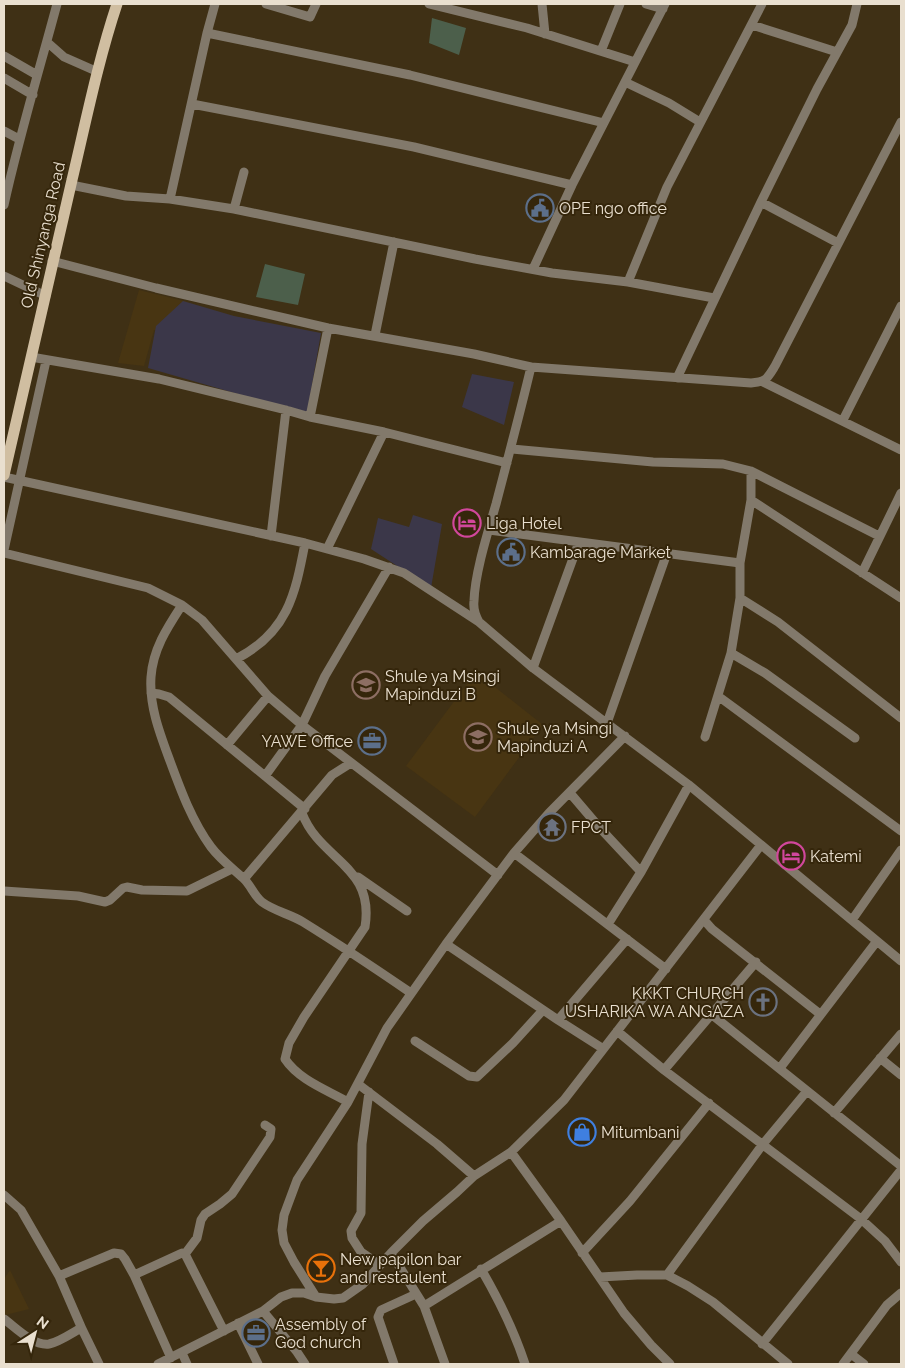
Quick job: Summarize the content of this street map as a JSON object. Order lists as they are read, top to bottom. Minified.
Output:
{"streets":{"main road":["Old Shinyanga Road"]},"places":{"public building":["OPE ngo office","Kambarage Market"],"hotel":["Liga Hotel","Katemi"],"school or university":["Shule ya Msingi Mapinduzi B","Shule ya Msingi Mapinduzi A"],"office":["YAWE Office","Assembly of God church"],"temple":["FPCT"],"church":["KKKT CHURCH USHARIKA WA ANGAZA"],"shop":["Mitumbani"],"bar":["New papilon bar and restaulent"]},"north":"top right"}
